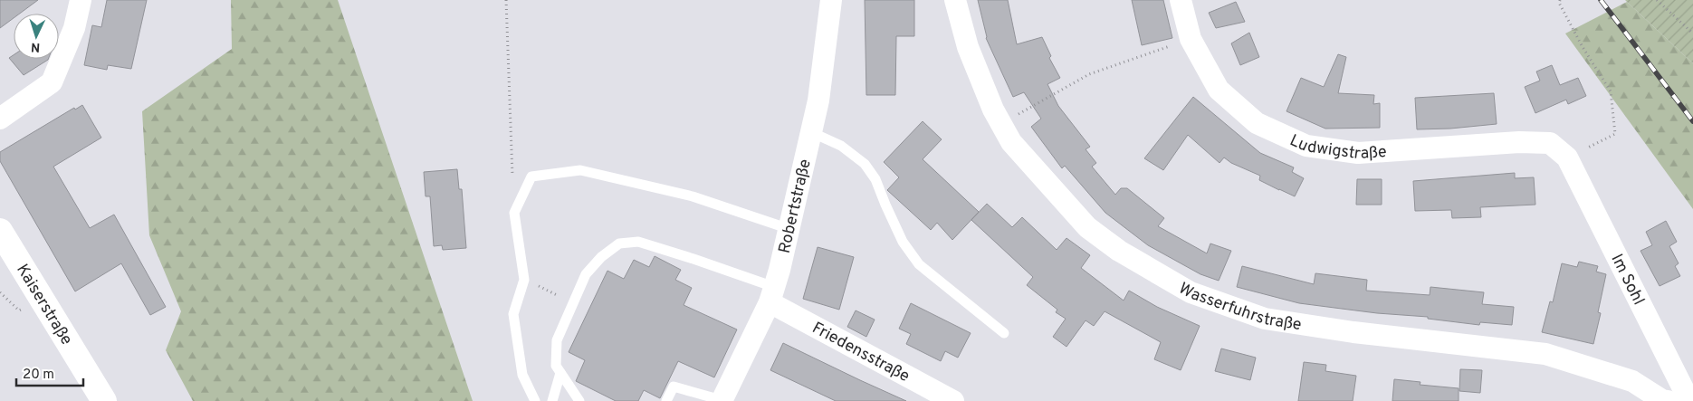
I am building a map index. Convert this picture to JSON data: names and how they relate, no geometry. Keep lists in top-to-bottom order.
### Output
{
  "streets": {
    "street": [
      "Ludwigstraße",
      "Robertstraße",
      "Im Sohl",
      "Wasserfuhrstraße",
      "Kaiserstraße",
      "Friedensstraße"
    ]
  },
  "crossings": [
    ["Ludwigstraße", "Im Sohl"],
    ["Robertstraße", "Friedensstraße"]
  ],
  "scale_bar": "20 m",
  "north": "bottom"
}
